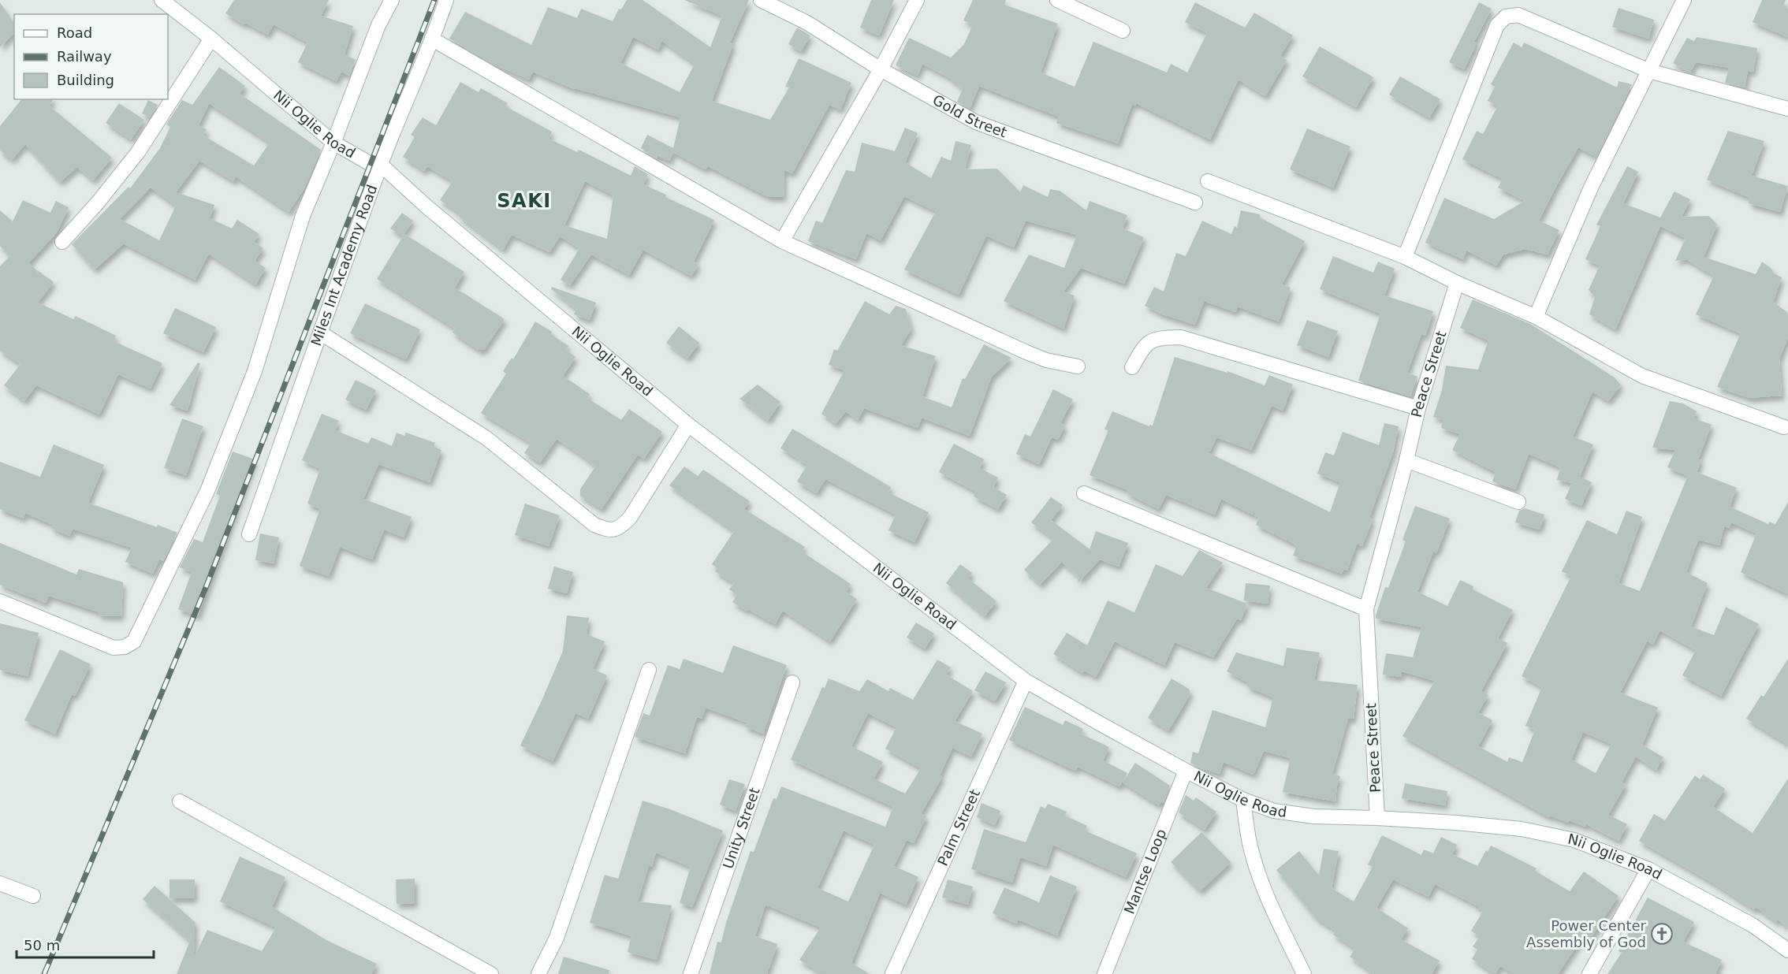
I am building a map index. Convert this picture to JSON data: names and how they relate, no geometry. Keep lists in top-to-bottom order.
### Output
{
  "streets": {
    "street": [
      "Gold Street",
      "Nii Oglie Road",
      "Miles Int Academy Road",
      "Peace Street",
      "Palm Street",
      "Unity Street",
      "Mantse Loop"
    ]
  },
  "crossings": [
    ["Nii Oglie Road", "Miles Int Academy Road"],
    ["Nii Oglie Road", "Peace Street"],
    ["Nii Oglie Road", "Palm Street"],
    ["Nii Oglie Road", "Mantse Loop"]
  ],
  "districts": ["SAKI"],
  "places": {
    "church": ["Power Center Assembly of God"]
  },
  "legend": ["Road", "Railway", "Building"],
  "scale_bar": "50 m"
}
